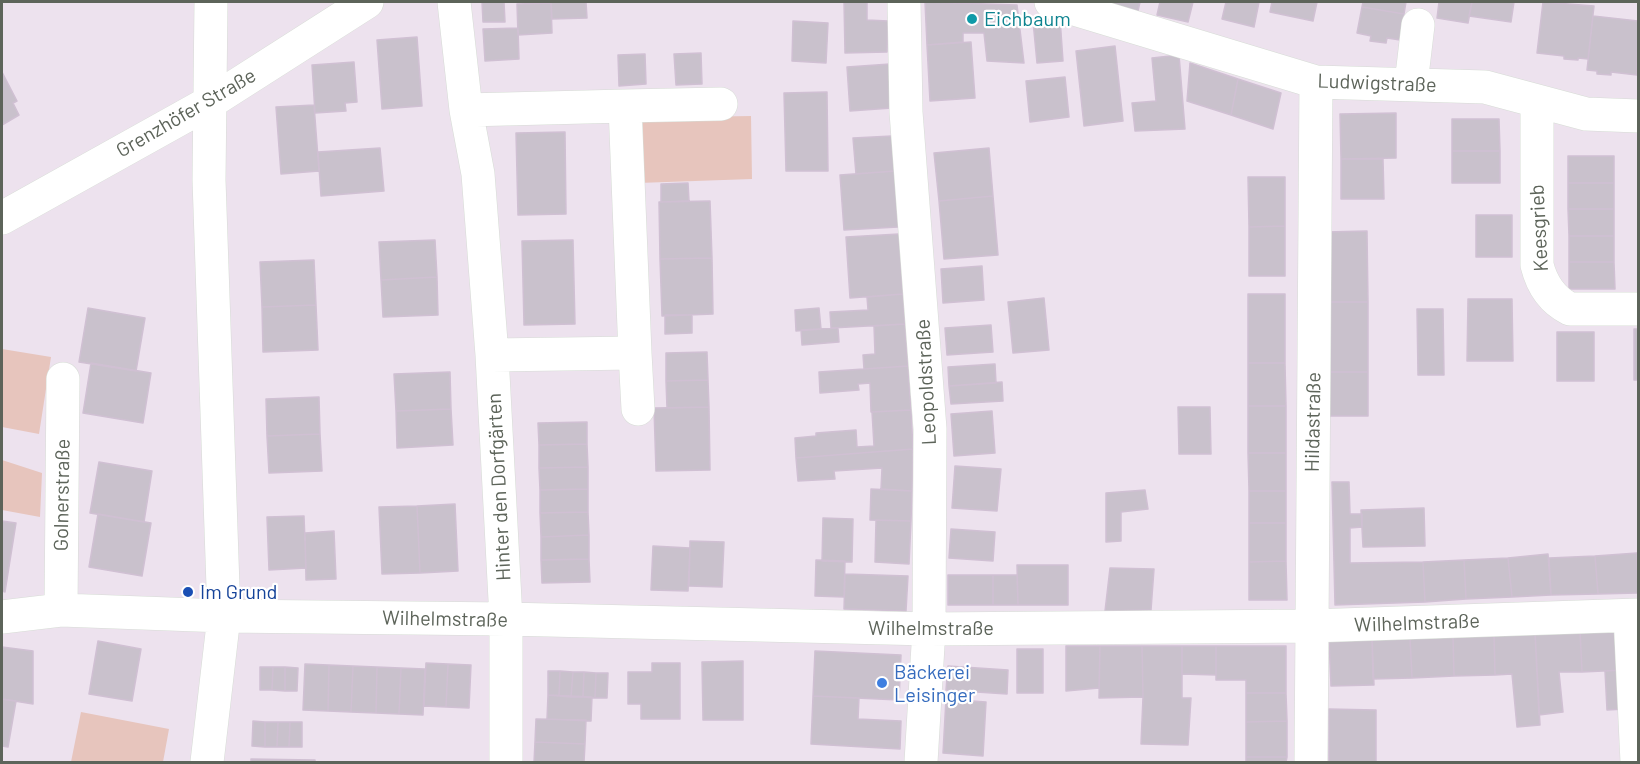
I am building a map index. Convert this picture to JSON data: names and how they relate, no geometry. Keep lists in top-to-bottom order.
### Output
{
  "streets": {
    "street": [
      "Ludwigstraße",
      "Grenzhöfer Straße",
      "Keesgrieb",
      "Leopoldstraße",
      "Hildastraße",
      "Hinter den Dorfgärten",
      "Golnerstraße",
      "Wilhelmstraße"
    ]
  },
  "crossings": [
    ["Ludwigstraße", "Keesgrieb"],
    ["Ludwigstraße", "Hildastraße"],
    ["Leopoldstraße", "Wilhelmstraße"],
    ["Hildastraße", "Wilhelmstraße"],
    ["Hinter den Dorfgärten", "Wilhelmstraße"]
  ],
  "places": ["Eichbaum", "Im Grund", "Bäckerei Leisinger"]
}
